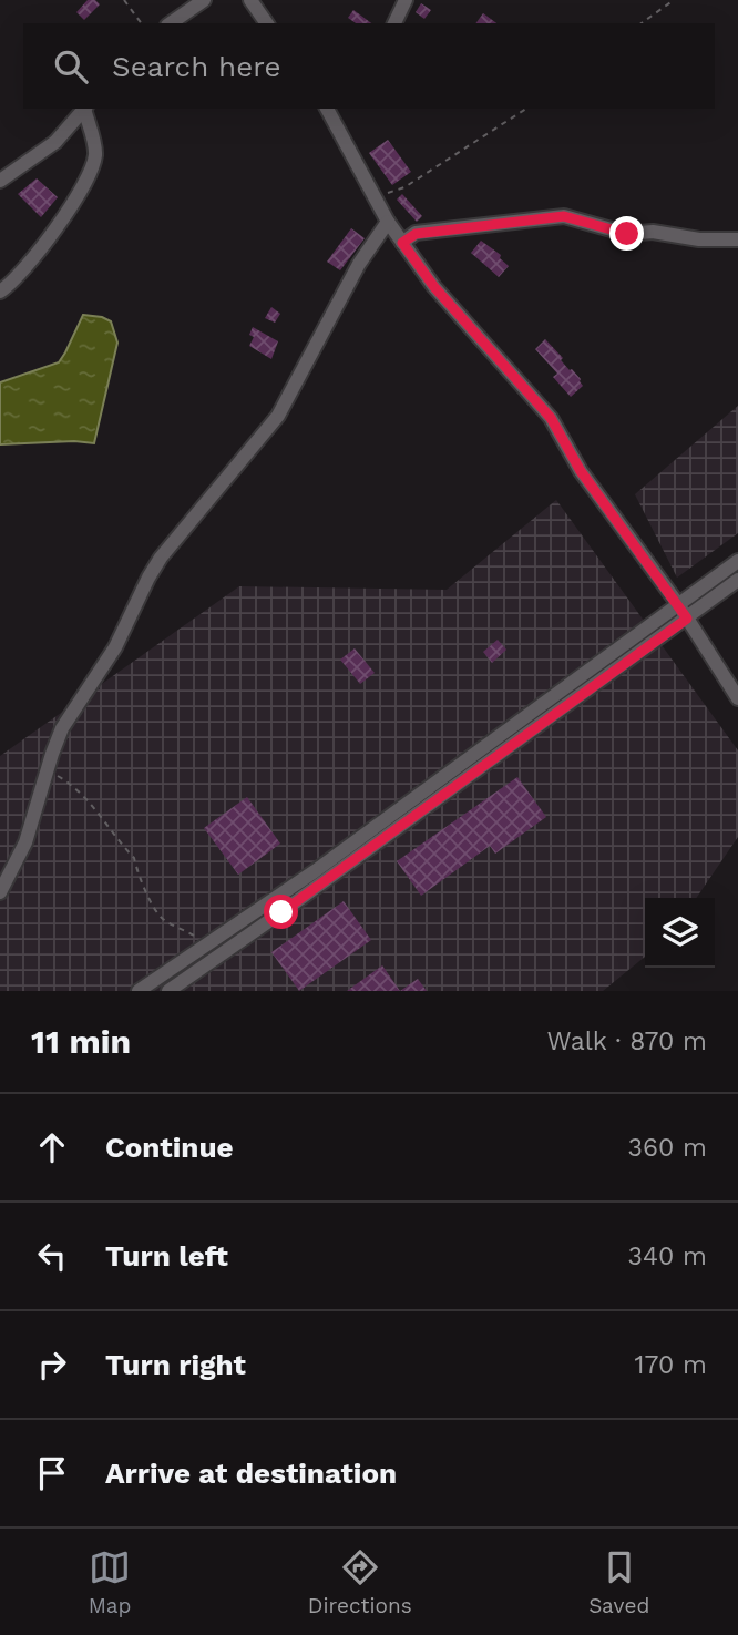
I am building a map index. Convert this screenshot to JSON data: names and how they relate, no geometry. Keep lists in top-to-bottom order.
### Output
{
  "page": {
    "search": "Search here",
    "heading": ["11 min", "Walk · 870 m"],
    "list": [
      ["Continue", "360 m"],
      ["Turn left", "340 m"],
      ["Turn right", "170 m"],
      "Arrive at destination"
    ],
    "nav": ["Map", "Directions", "Saved"]
  }
}
